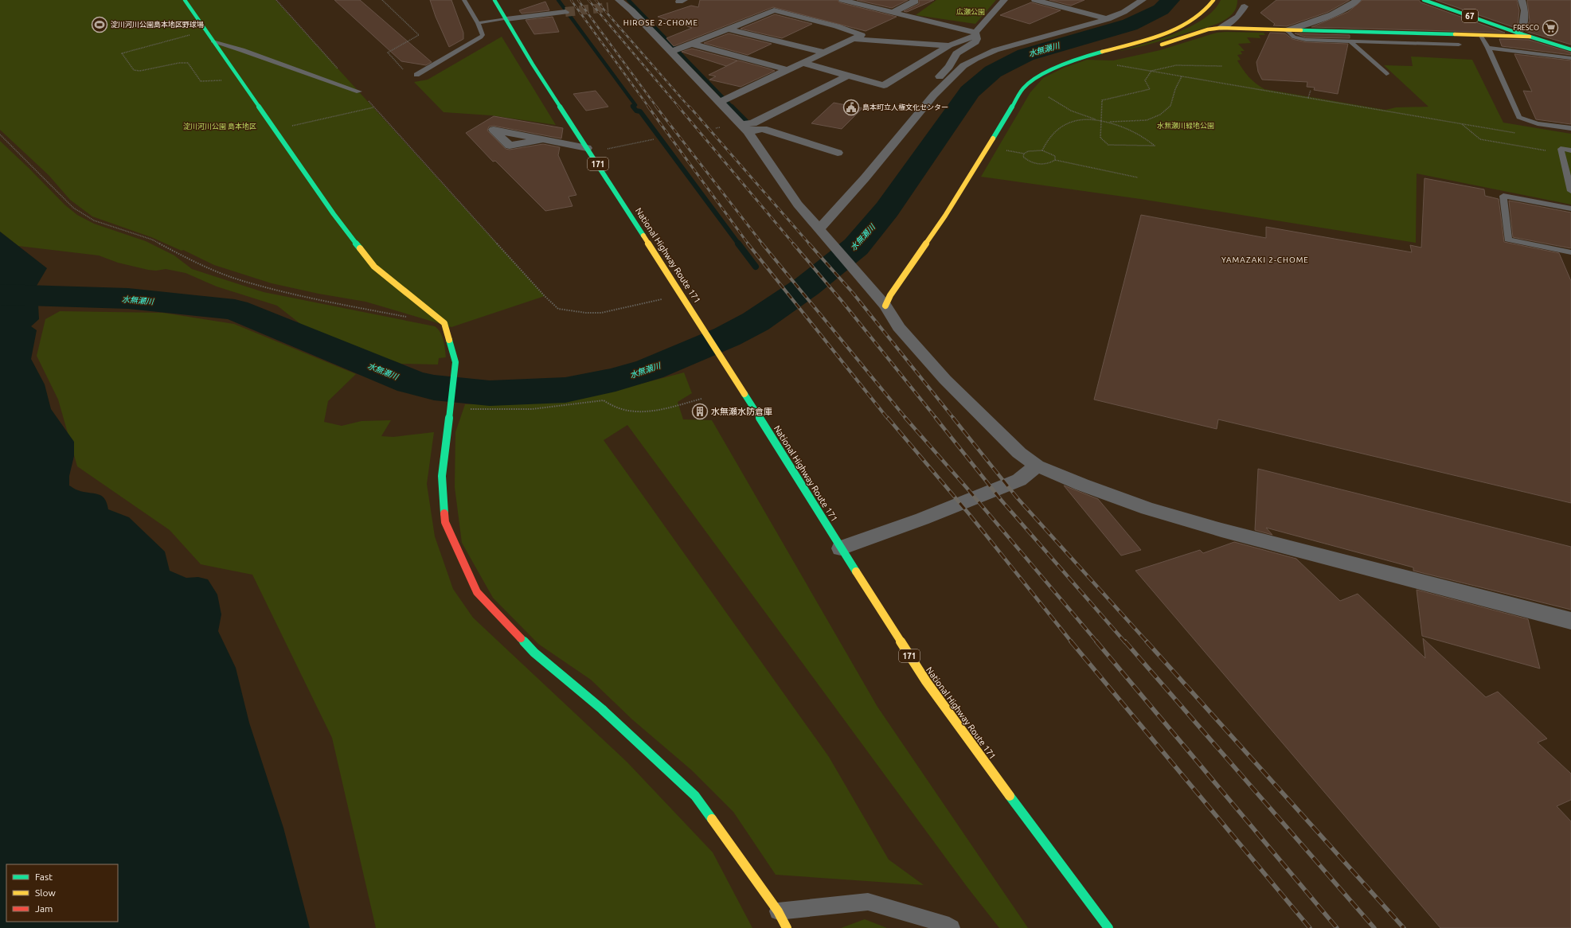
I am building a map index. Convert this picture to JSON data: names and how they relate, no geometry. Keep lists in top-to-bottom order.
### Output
{
  "streets": {
    "main road": ["67", "171", "National Highway Route 171"]
  },
  "districts": ["HIROSE 2-CHOME", "YAMAZAKI 2-CHOME"],
  "water": ["水無瀬川"],
  "parks": ["広瀬公園", "水無瀬川緑地公園", "淀川河川公園 島本地区"],
  "places": {
    "sports": ["淀川河川公園島本地区野球場"],
    "supermarket": ["FRESCO"],
    "public building": ["島本町立人権文化センター"],
    "building": ["水無瀬水防倉庫"]
  },
  "legend": ["Fast", "Slow", "Jam"]
}
